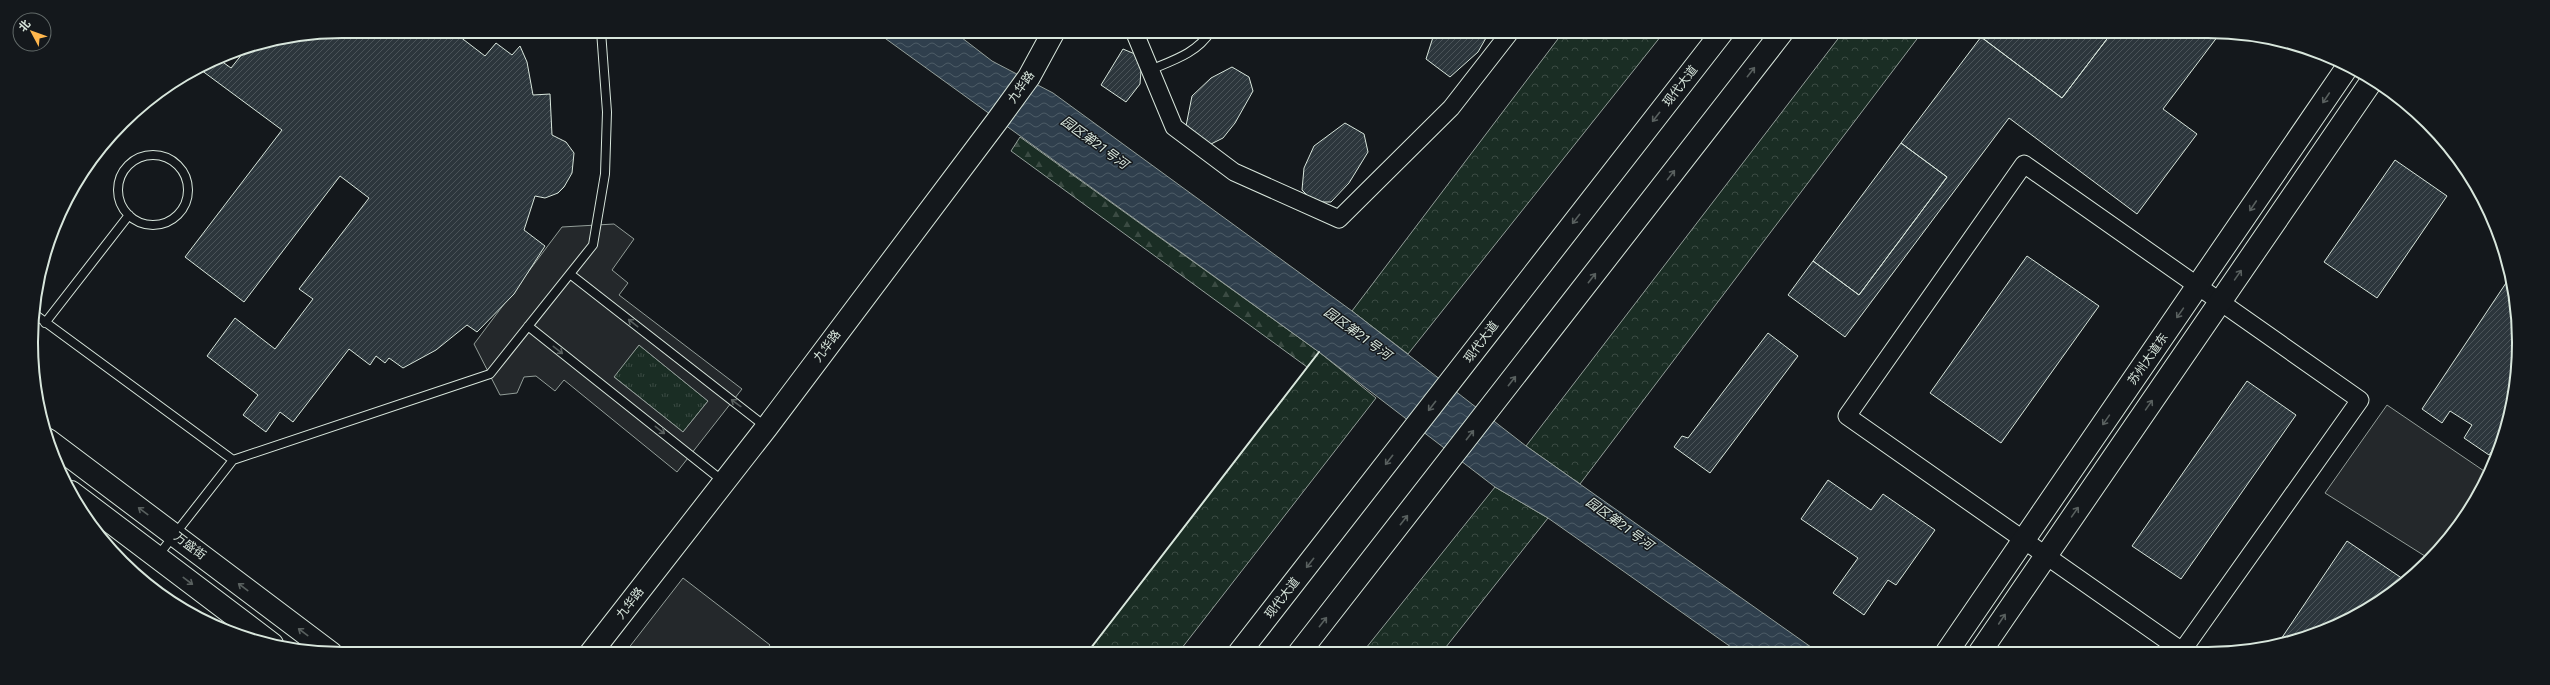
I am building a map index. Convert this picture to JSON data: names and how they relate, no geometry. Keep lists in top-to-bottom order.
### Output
{
  "streets": {
    "main road": [
      "现代大道",
      "九华路",
      "苏州大道东",
      "万盛街"
    ]
  },
  "water": ["园区第21号河"],
  "north": "top left"
}
